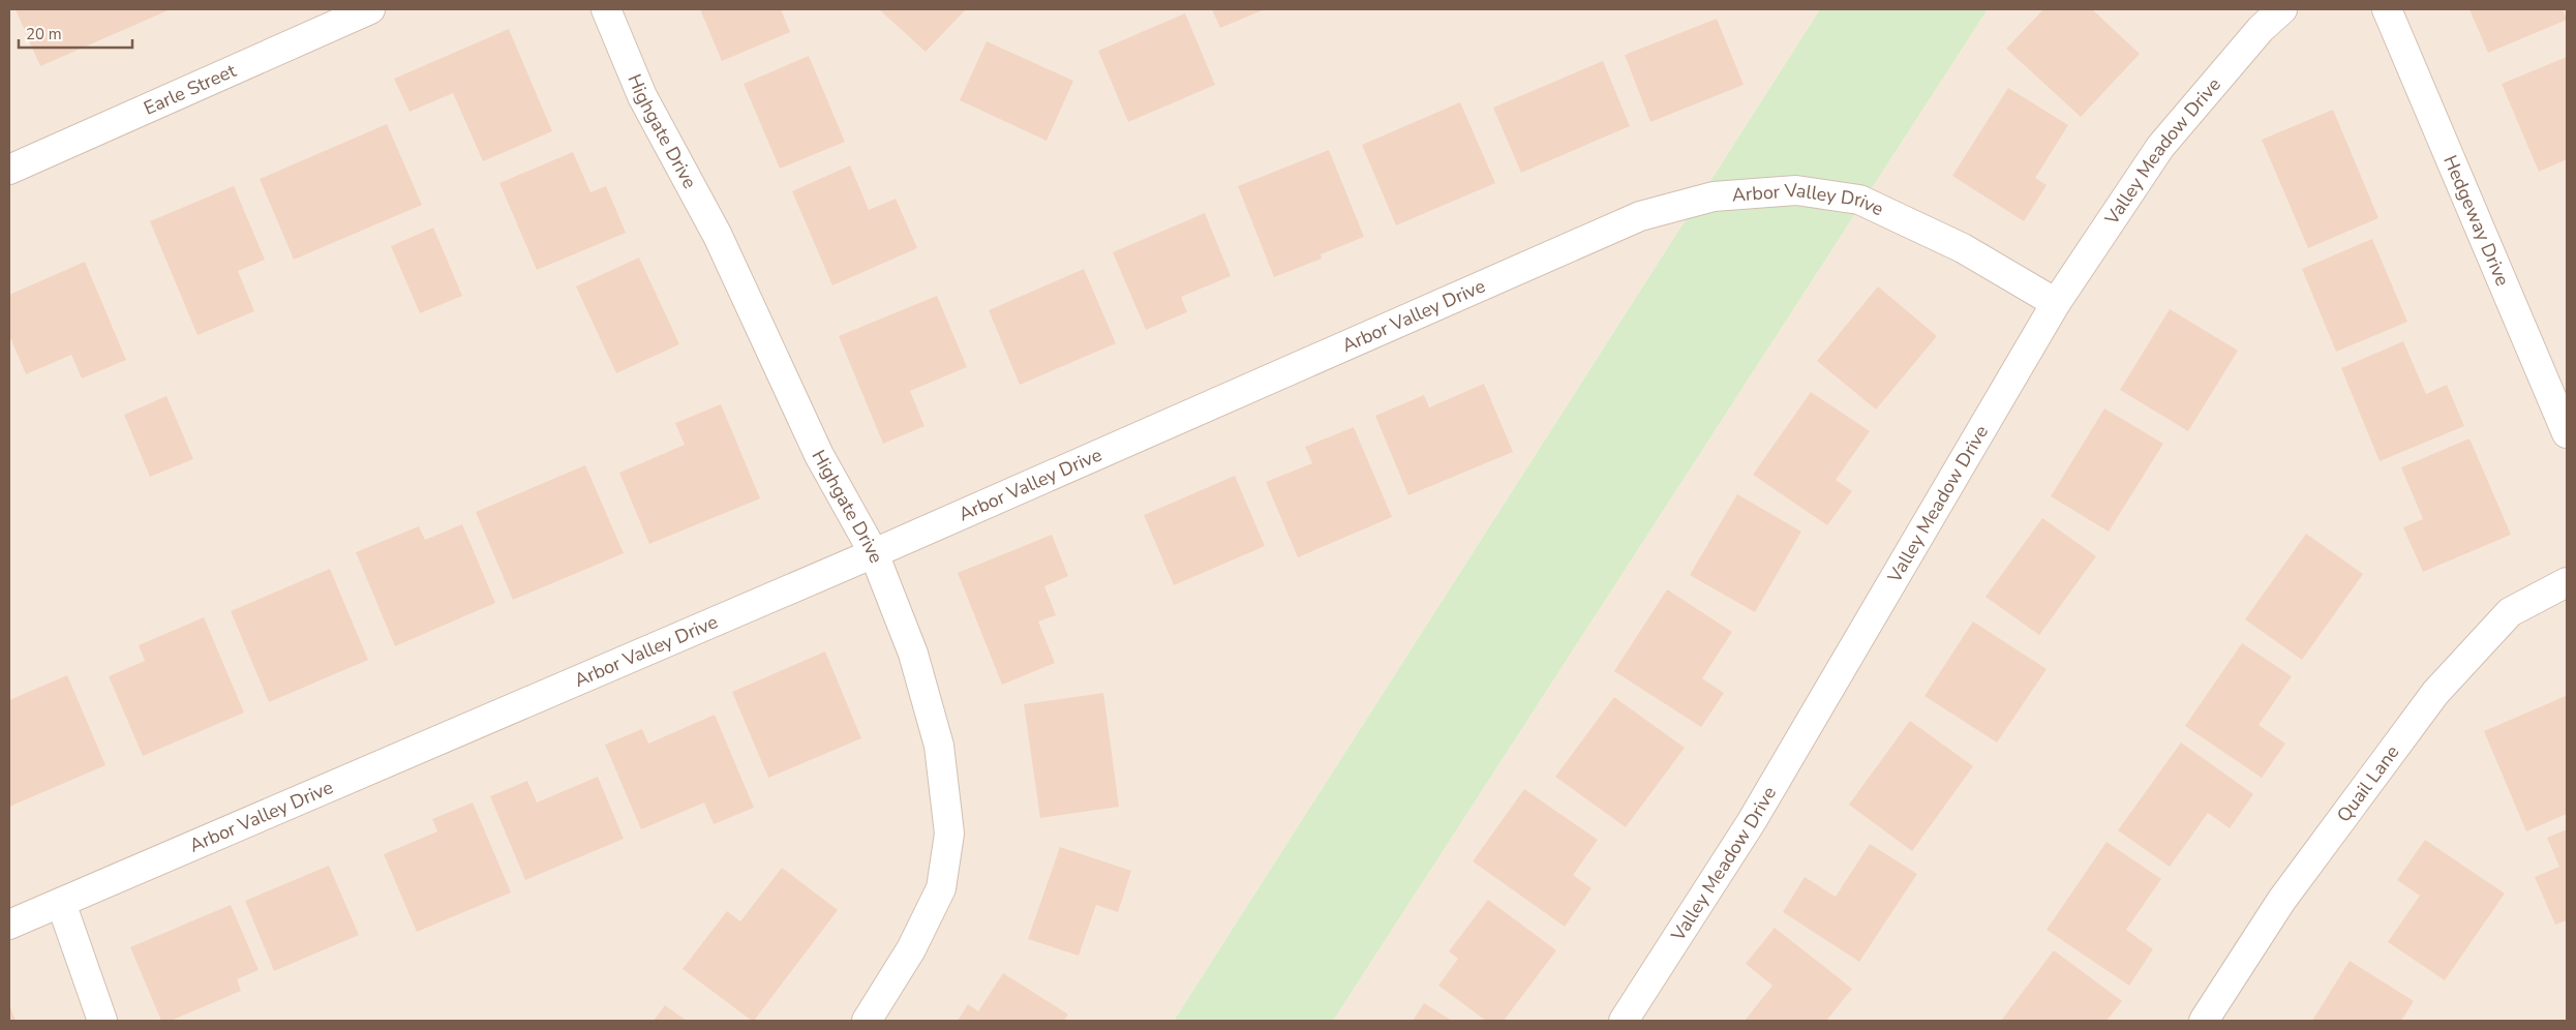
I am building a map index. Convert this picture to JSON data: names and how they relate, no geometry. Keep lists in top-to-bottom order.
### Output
{
  "streets": {
    "street": [
      "Earle Street",
      "Highgate Drive",
      "Valley Meadow Drive",
      "Arbor Valley Drive",
      "Hedgeway Drive",
      "Quail Lane"
    ]
  },
  "crossings": [
    ["Highgate Drive", "Arbor Valley Drive"],
    ["Valley Meadow Drive", "Arbor Valley Drive"]
  ],
  "scale_bar": "20 m"
}
